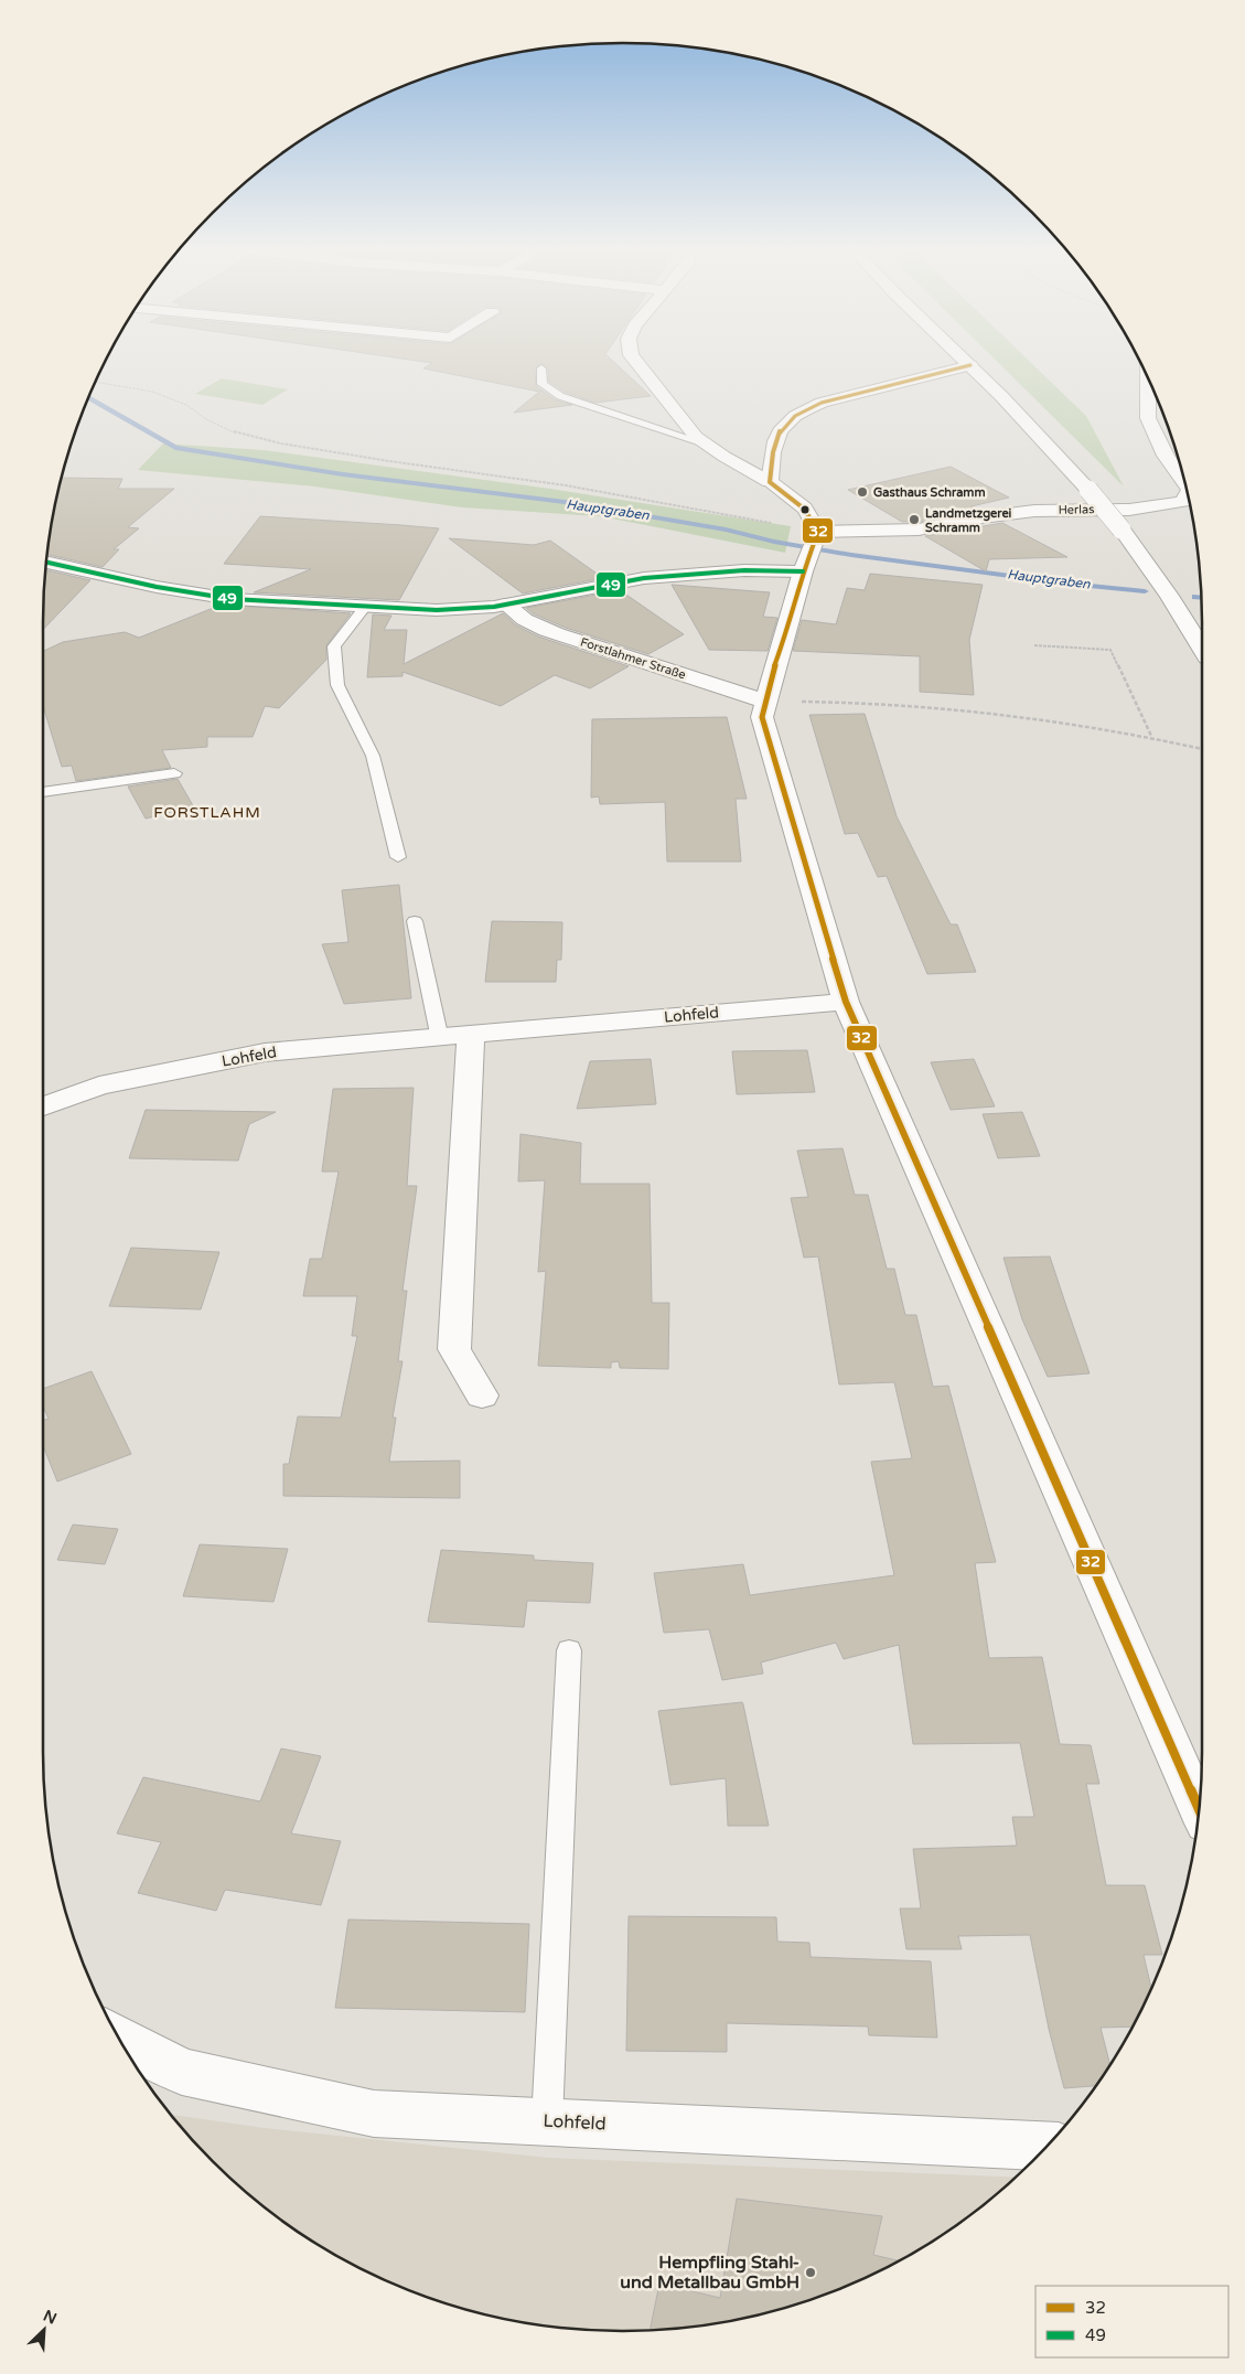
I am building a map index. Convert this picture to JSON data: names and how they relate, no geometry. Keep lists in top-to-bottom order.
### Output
{
  "streets": {
    "street": ["Herlas", "Forstlahmer Straße", "Lohfeld"]
  },
  "districts": ["FORSTLAHM"],
  "water": ["Hauptgraben"],
  "places": ["Gasthaus Schramm", "Landmetzgerei Schramm", "Hempfling Stahl- und Metallbau GmbH"],
  "lines": ["transit line 32", "transit line 49"],
  "legend": ["32", "49"],
  "north": "top right"
}
